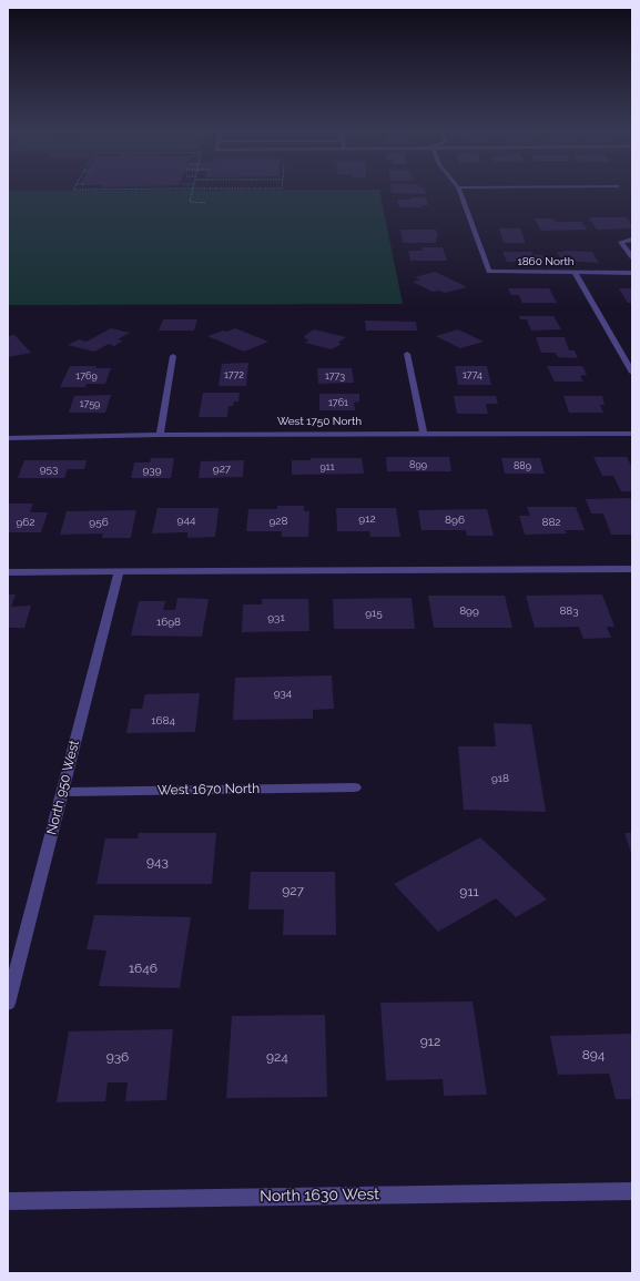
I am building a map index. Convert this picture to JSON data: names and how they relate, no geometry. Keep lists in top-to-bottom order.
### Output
{
  "streets": {
    "street": [
      "1860 North",
      "West 1750 North",
      "North 950 West",
      "West 1670 North",
      "North 1630 West"
    ]
  },
  "crossings": [
    ["North 950 West", "West 1670 North"]
  ],
  "house_numbers": [
    "1772",
    "1774",
    "1769",
    "1773",
    "1761",
    "1759",
    "899",
    "889",
    "911",
    "953",
    "927",
    "939",
    "912",
    "944",
    "896",
    "928",
    "962",
    "956",
    "882",
    "899",
    "883",
    "915",
    "931",
    "1698",
    "934",
    "1684",
    "918",
    "943",
    "927",
    "911",
    "1646",
    "912",
    "894",
    "936",
    "924"
  ]
}
